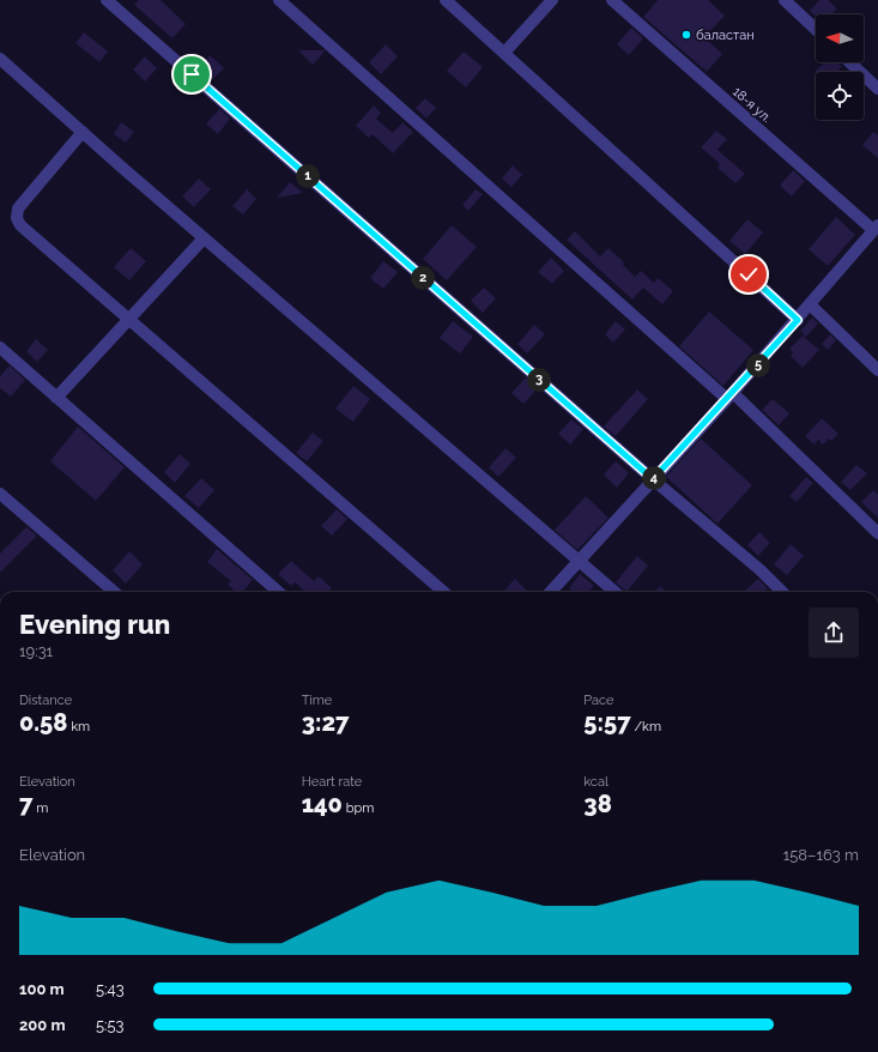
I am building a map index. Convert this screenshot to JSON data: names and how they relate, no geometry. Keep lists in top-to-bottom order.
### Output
{
  "streets": {
    "street": ["18-я ул."]
  },
  "places": ["баластан"],
  "north": "left",
  "page": {
    "pins": [
      "1",
      "2",
      "5",
      "3",
      "4"
    ],
    "heading": ["Evening run", "19:31"],
    "stats": [
      ["Distance", "0.58 km"],
      ["Time", "3:27"],
      ["Pace", "5:57 /km"],
      ["Elevation", "7 m"],
      ["Heart rate", "140 bpm"],
      ["kcal", "38"]
    ],
    "chart": ["Elevation", "158–163 m"],
    "list": [
      {
        "name": "100 m",
        "note": "5:43"
      },
      {
        "name": "200 m",
        "note": "5:53"
      }
    ]
  }
}
